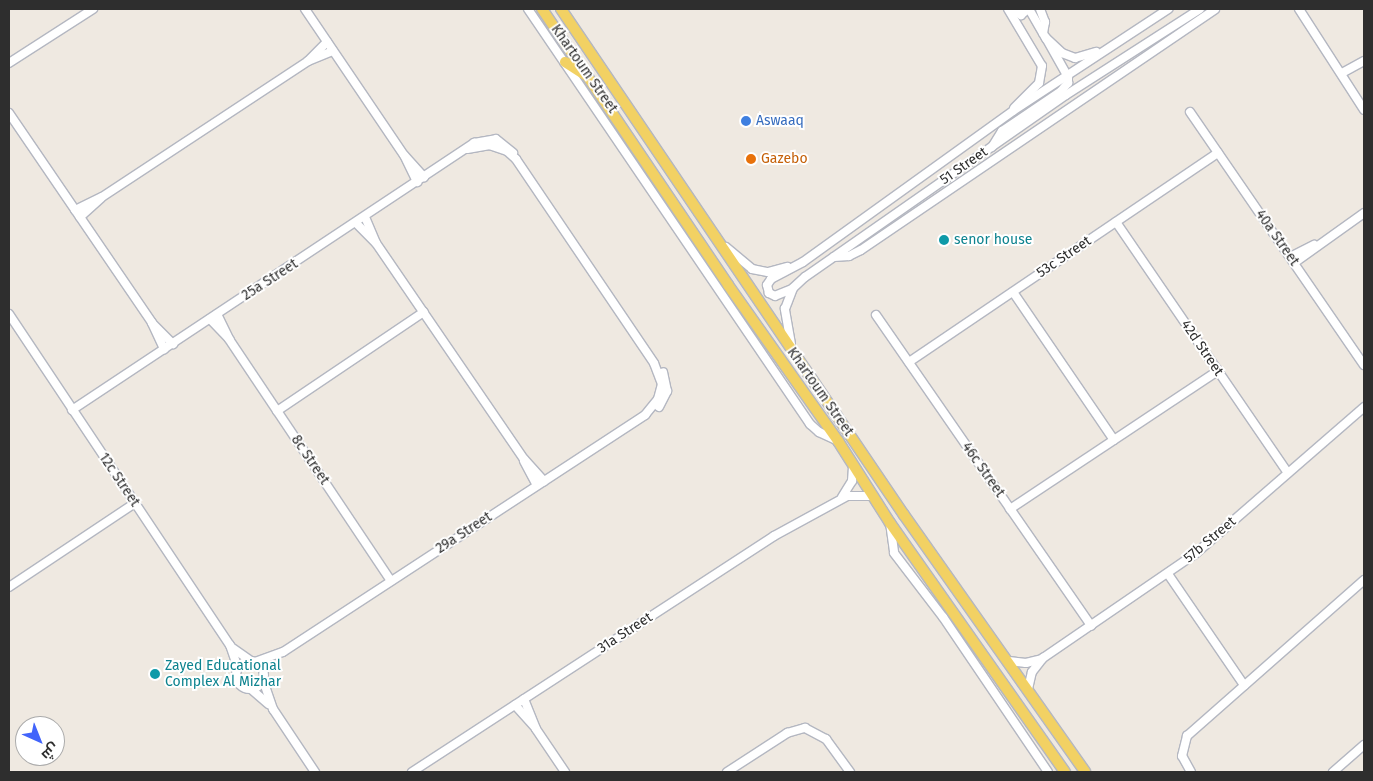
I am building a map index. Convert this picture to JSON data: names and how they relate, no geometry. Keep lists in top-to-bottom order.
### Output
{
  "streets": {
    "main road": ["Khartoum Street"],
    "street": [
      "51 Street",
      "40a Street",
      "53c Street",
      "25a Street",
      "42d Street",
      "8c Street",
      "46c Street",
      "12c Street",
      "29a Street",
      "57b Street",
      "31a Street"
    ]
  },
  "crossings": [
    ["Khartoum Street", "51 Street"],
    ["Khartoum Street", "57b Street"],
    ["Khartoum Street", "31a Street"],
    ["40a Street", "53c Street"],
    ["53c Street", "42d Street"],
    ["53c Street", "46c Street"],
    ["25a Street", "8c Street"],
    ["25a Street", "12c Street"],
    ["25a Street", "29a Street"],
    ["42d Street", "57b Street"],
    ["8c Street", "29a Street"],
    ["46c Street", "57b Street"],
    ["12c Street", "29a Street"]
  ],
  "places": [
    "Aswaaq",
    "Gazebo",
    "senor house",
    "Zayed Educational Complex Al Mizhar"
  ],
  "north": "bottom right"
}
